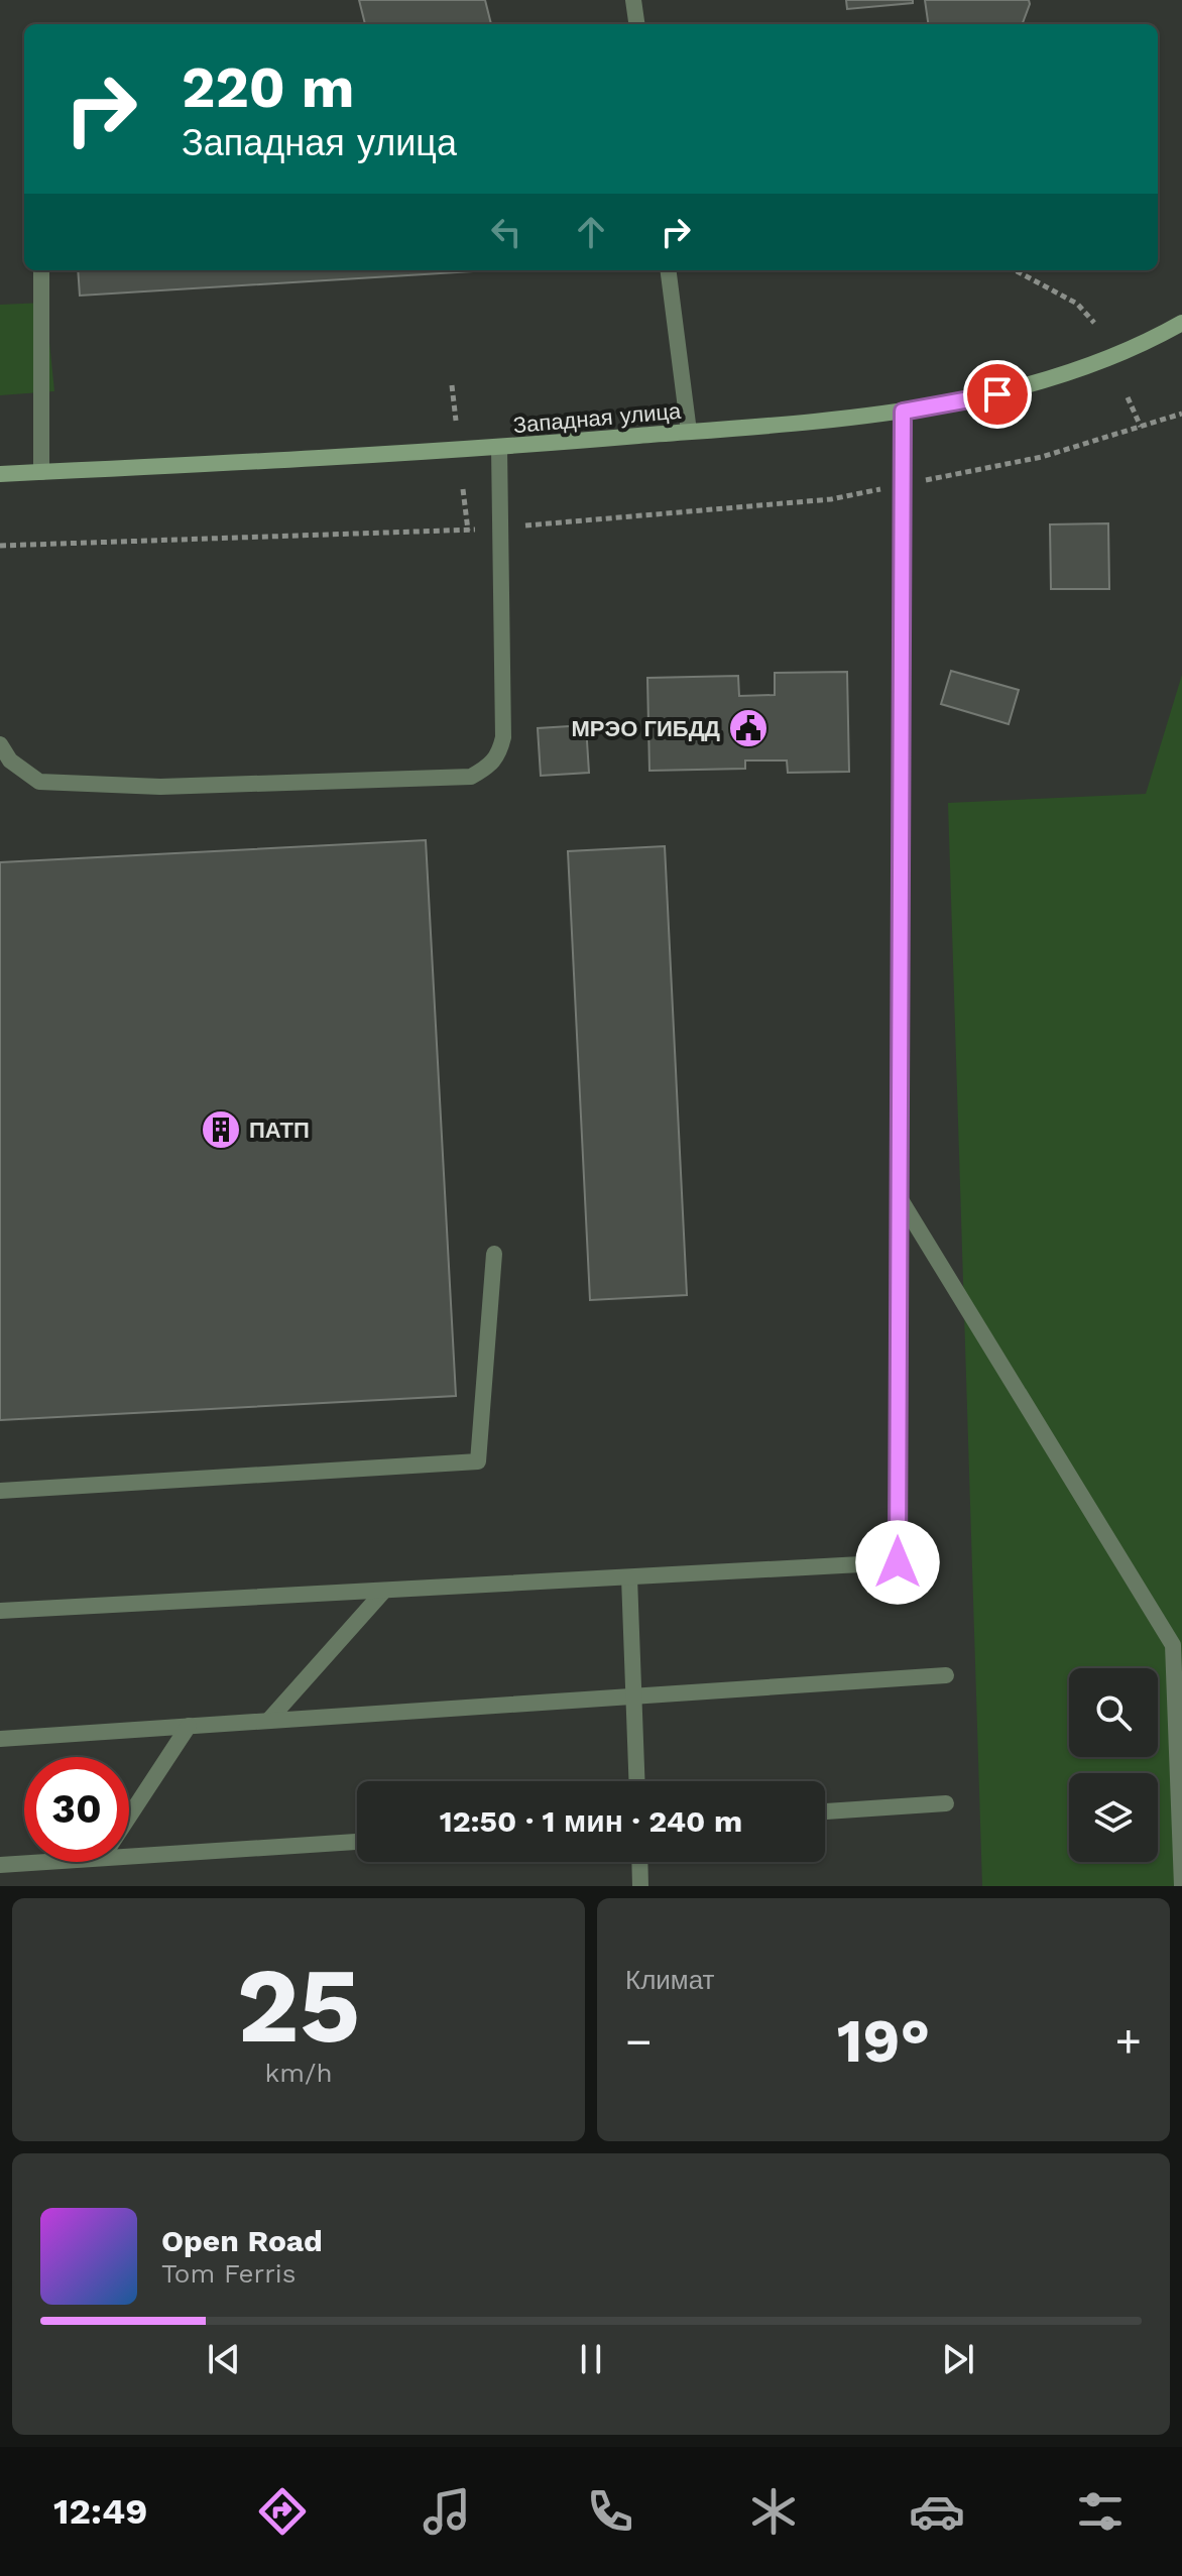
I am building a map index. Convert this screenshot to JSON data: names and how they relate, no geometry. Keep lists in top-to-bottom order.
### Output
{
  "streets": {
    "main road": ["Западная улица"]
  },
  "places": {
    "public building": ["МРЭО ГИБДД"],
    "building": ["ПАТП"]
  },
  "page": {
    "turn": ["220 m", "Западная улица"],
    "limit": "30",
    "trip": "12:50 · 1 мин · 240 m",
    "tile": [
      ["25", "km/h"],
      "Климат"
    ],
    "heat": ["−", "19°", "+"],
    "song": ["Open Road", "Tom Ferris"],
    "tabs": "12:49"
  }
}
